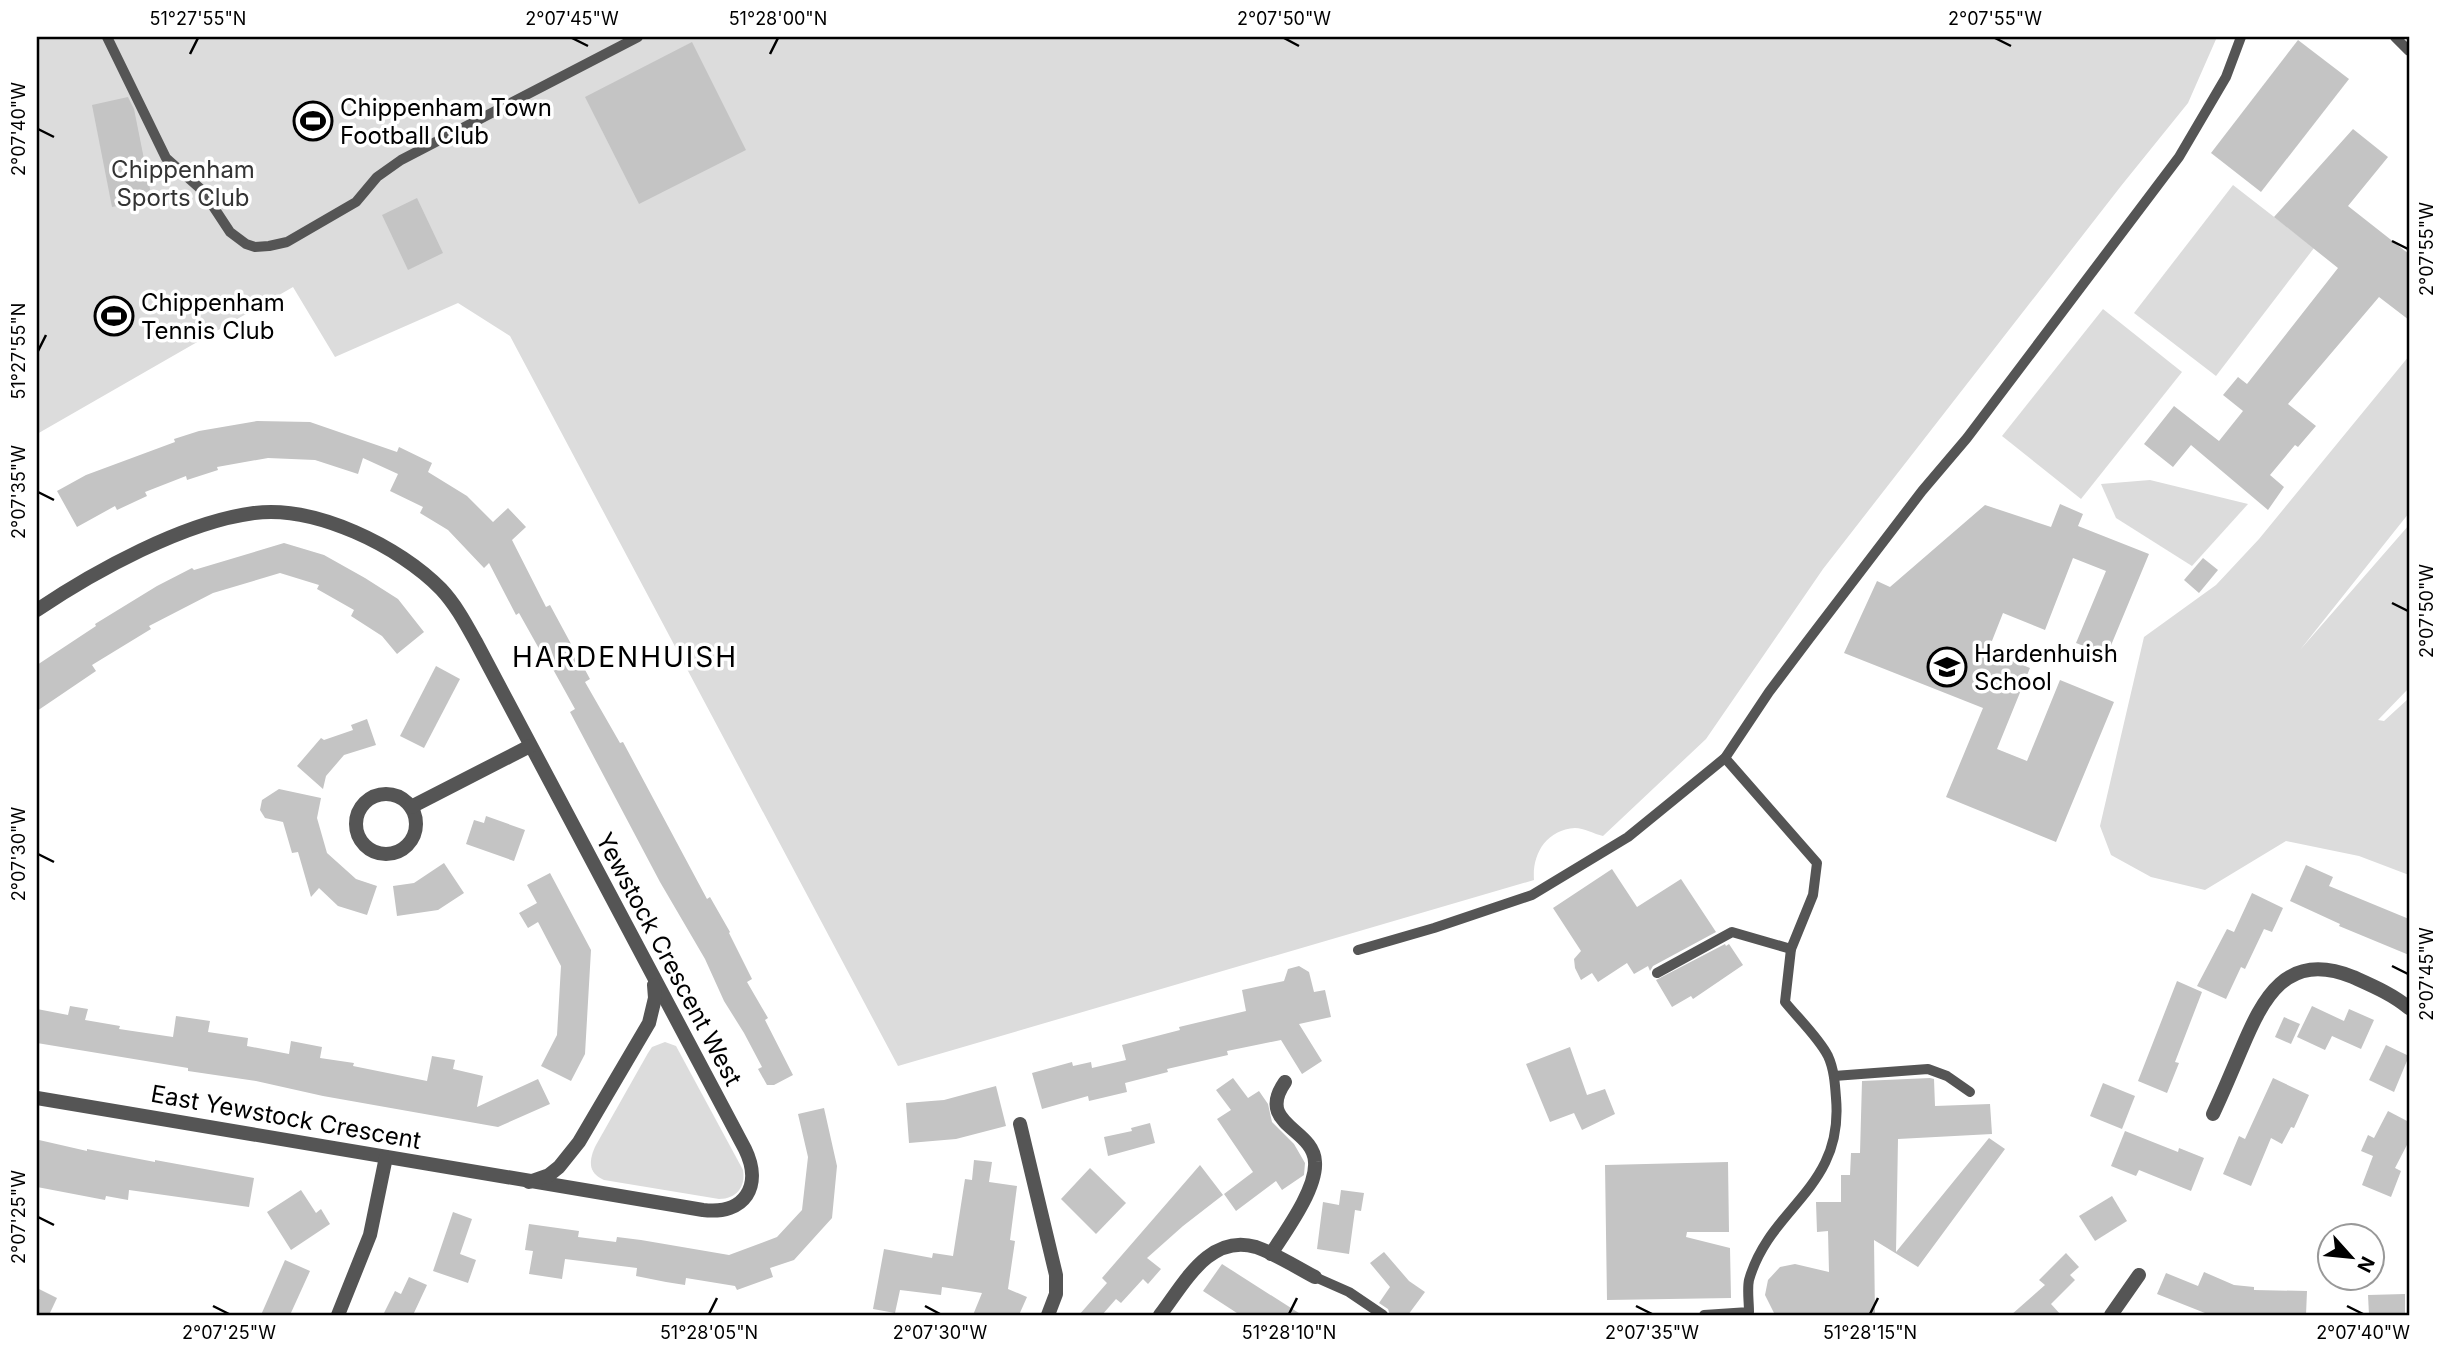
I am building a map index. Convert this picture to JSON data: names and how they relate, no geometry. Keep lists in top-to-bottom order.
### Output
{
  "streets": {
    "street": ["Yewstock Crescent West", "East Yewstock Crescent"]
  },
  "crossings": [
    ["Yewstock Crescent West", "East Yewstock Crescent"]
  ],
  "districts": ["HARDENHUISH"],
  "parks": ["Chippenham Sports Club"],
  "places": {
    "sports": ["Chippenham Town Football Club", "Chippenham Tennis Club"],
    "school or university": ["Hardenhuish School"]
  },
  "north": "bottom right",
  "coordinates": [
    "51°27'55\"N",
    "2°07'45\"W",
    "51°28'00\"N",
    "2°07'50\"W",
    "2°07'55\"W",
    "2°07'40\"W",
    "2°07'35\"W",
    "2°07'30\"W",
    "2°07'25\"W",
    "51°28'05\"N",
    "51°28'10\"N",
    "51°28'15\"N"
  ]
}
